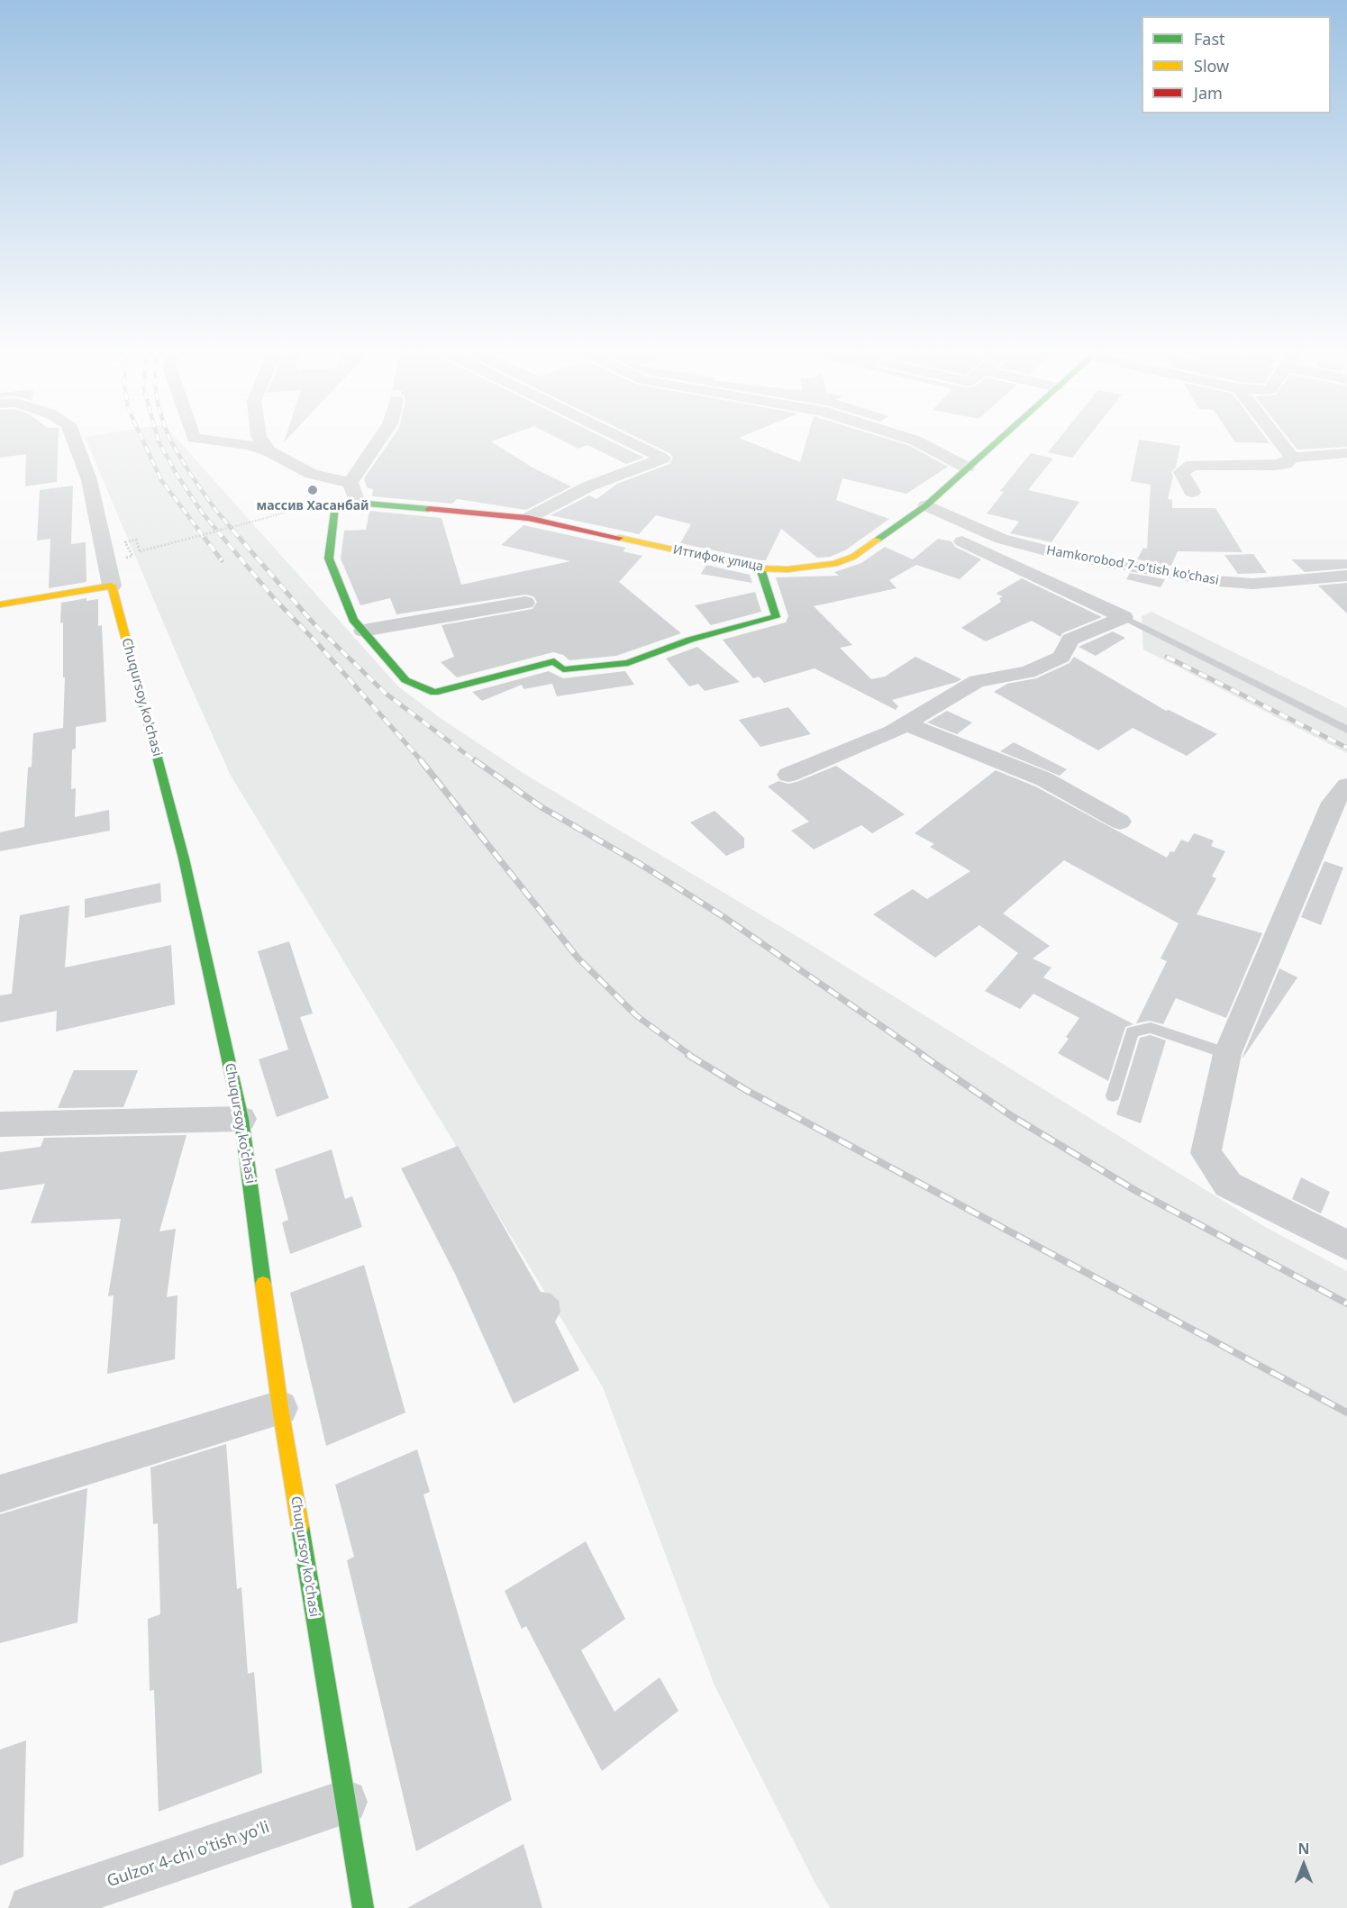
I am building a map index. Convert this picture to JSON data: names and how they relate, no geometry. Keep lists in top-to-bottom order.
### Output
{
  "streets": {
    "street": [
      "Иттифок улица",
      "Hamkorobod 7-o'tish ko'chasi",
      "Chuqursoy ko'chasi",
      "Gulzor 4-chi o'tish yo'li"
    ]
  },
  "crossings": [
    ["Иттифок улица", "Hamkorobod 7-o'tish ko'chasi"],
    ["Chuqursoy ko'chasi", "Gulzor 4-chi o'tish yo'li"]
  ],
  "places": ["массив Хасанбай"],
  "legend": ["Fast", "Slow", "Jam"],
  "north": "top"
}
